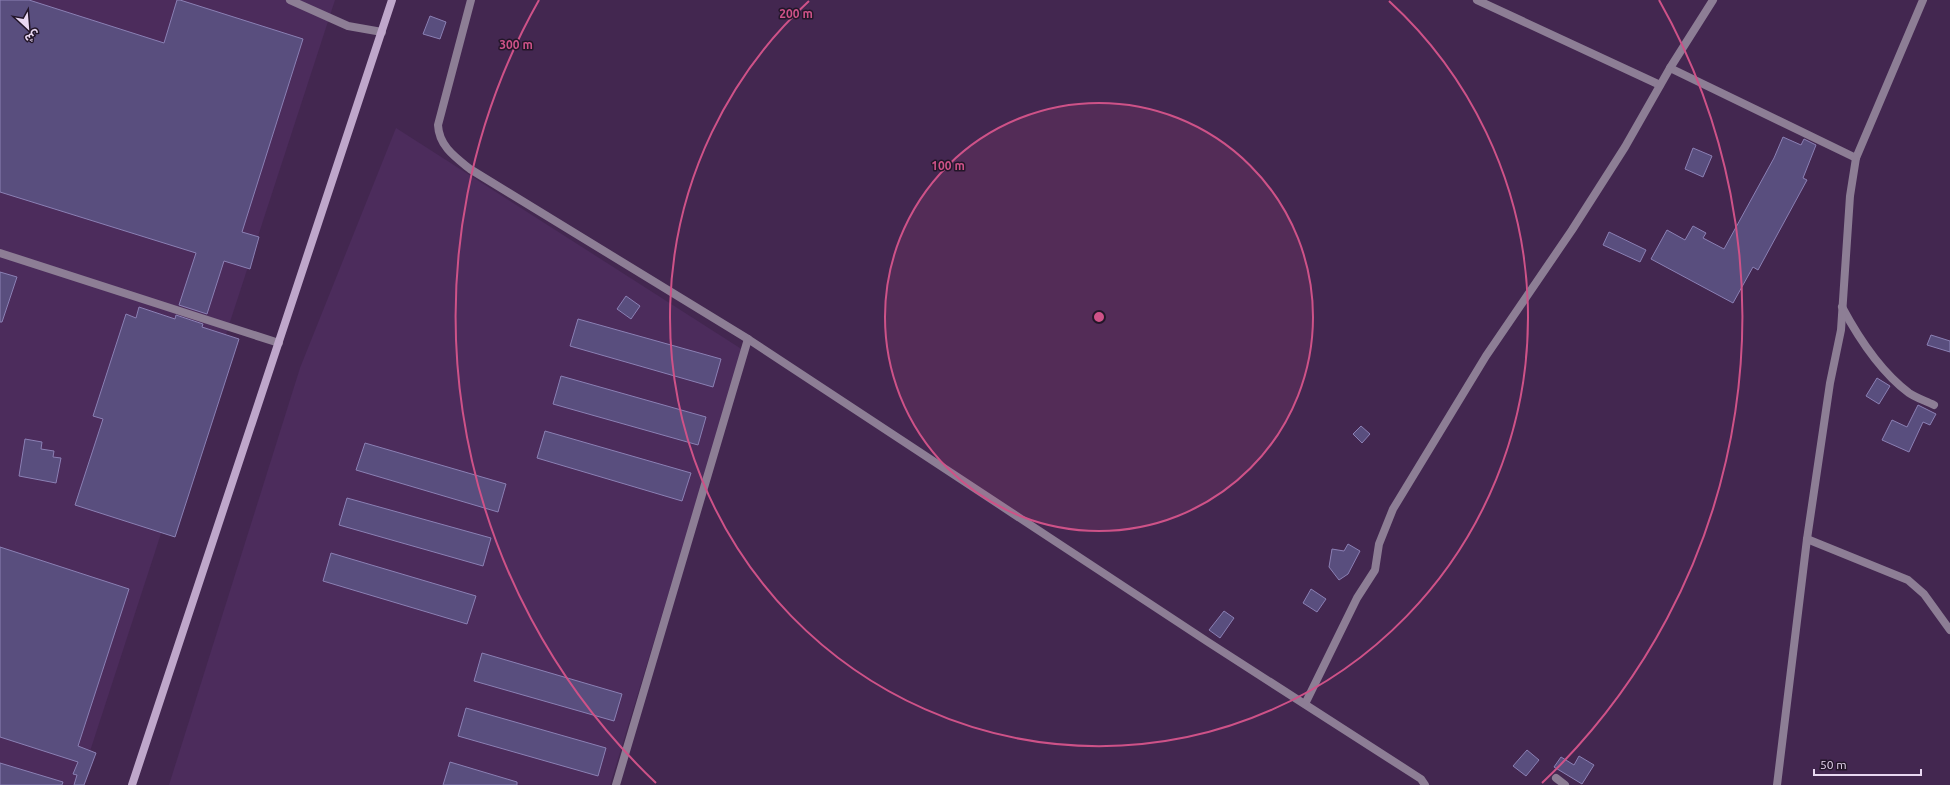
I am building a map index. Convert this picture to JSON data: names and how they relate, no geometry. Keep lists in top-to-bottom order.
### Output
{
  "scale_bar": "50 m",
  "north": "bottom right",
  "rings": ["200 m", "300 m", "100 m"]
}
